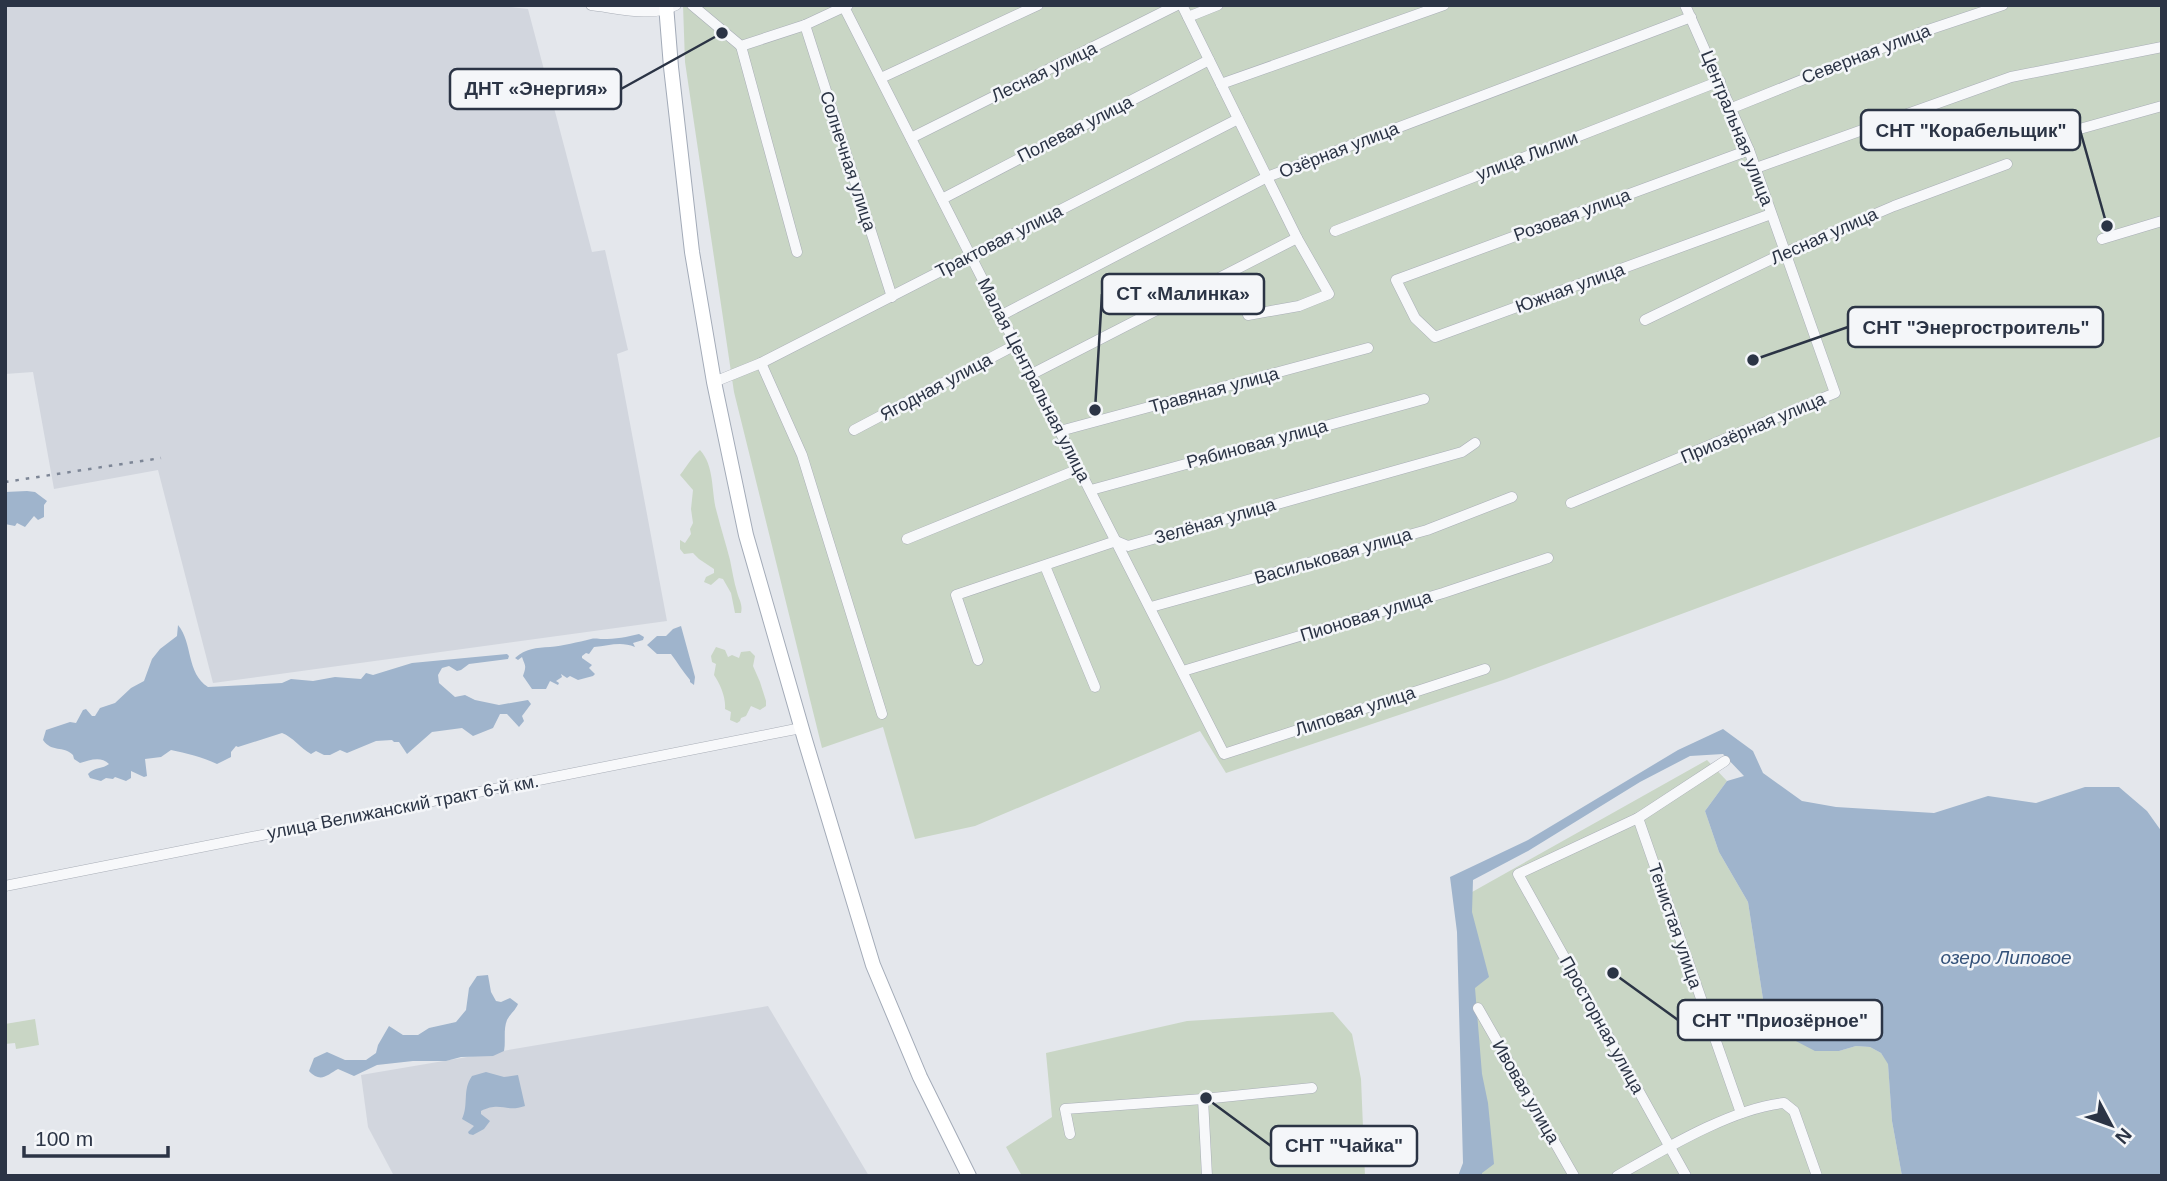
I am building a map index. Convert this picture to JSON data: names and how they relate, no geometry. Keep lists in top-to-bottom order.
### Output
{
  "streets": {
    "street": [
      "Северная улица",
      "Лесная улица",
      "Центральная улица",
      "Полевая улица",
      "Озёрная улица",
      "улица Лилии",
      "Солнечная улица",
      "Розовая улица",
      "Трактовая улица",
      "Южная улица",
      "Малая Центральная улица",
      "Ягодная улица",
      "Травяная улица",
      "Приозёрная улица",
      "Рябиновая улица",
      "Зелёная улица",
      "Васильковая улица",
      "Пионовая улица",
      "Липовая улица",
      "улица Велижанский тракт 6-й км.",
      "Тенистая улица",
      "Просторная улица",
      "Ивовая улица"
    ]
  },
  "crossings": [
    ["Северная улица", "Центральная улица"],
    ["Лесная улица", "Центральная улица"],
    ["Лесная улица", "Малая Центральная улица"],
    ["Лесная улица", "Приозёрная улица"],
    ["Центральная улица", "Озёрная улица"],
    ["Центральная улица", "улица Лилии"],
    ["Центральная улица", "Розовая улица"],
    ["Центральная улица", "Южная улица"],
    ["Центральная улица", "Приозёрная улица"],
    ["Полевая улица", "Малая Центральная улица"],
    ["Озёрная улица", "Малая Центральная улица"],
    ["Солнечная улица", "Трактовая улица"],
    ["Розовая улица", "Южная улица"],
    ["Трактовая улица", "Малая Центральная улица"],
    ["Малая Центральная улица", "Ягодная улица"],
    ["Малая Центральная улица", "Травяная улица"],
    ["Малая Центральная улица", "Рябиновая улица"],
    ["Малая Центральная улица", "Зелёная улица"],
    ["Малая Центральная улица", "Васильковая улица"],
    ["Малая Центральная улица", "Пионовая улица"],
    ["Малая Центральная улица", "Липовая улица"],
    ["Тенистая улица", "Просторная улица"]
  ],
  "water": ["озеро Липовое"],
  "places": [
    "ДНТ «Энергия»",
    "СНТ \"Корабельщик\"",
    "СНТ \"Энергостроитель\"",
    "CТ «Малинка»",
    "СНТ \"Приозёрное\"",
    "СНТ \"Чайка\""
  ],
  "scale_bar": "100 m",
  "north": "bottom right"
}
